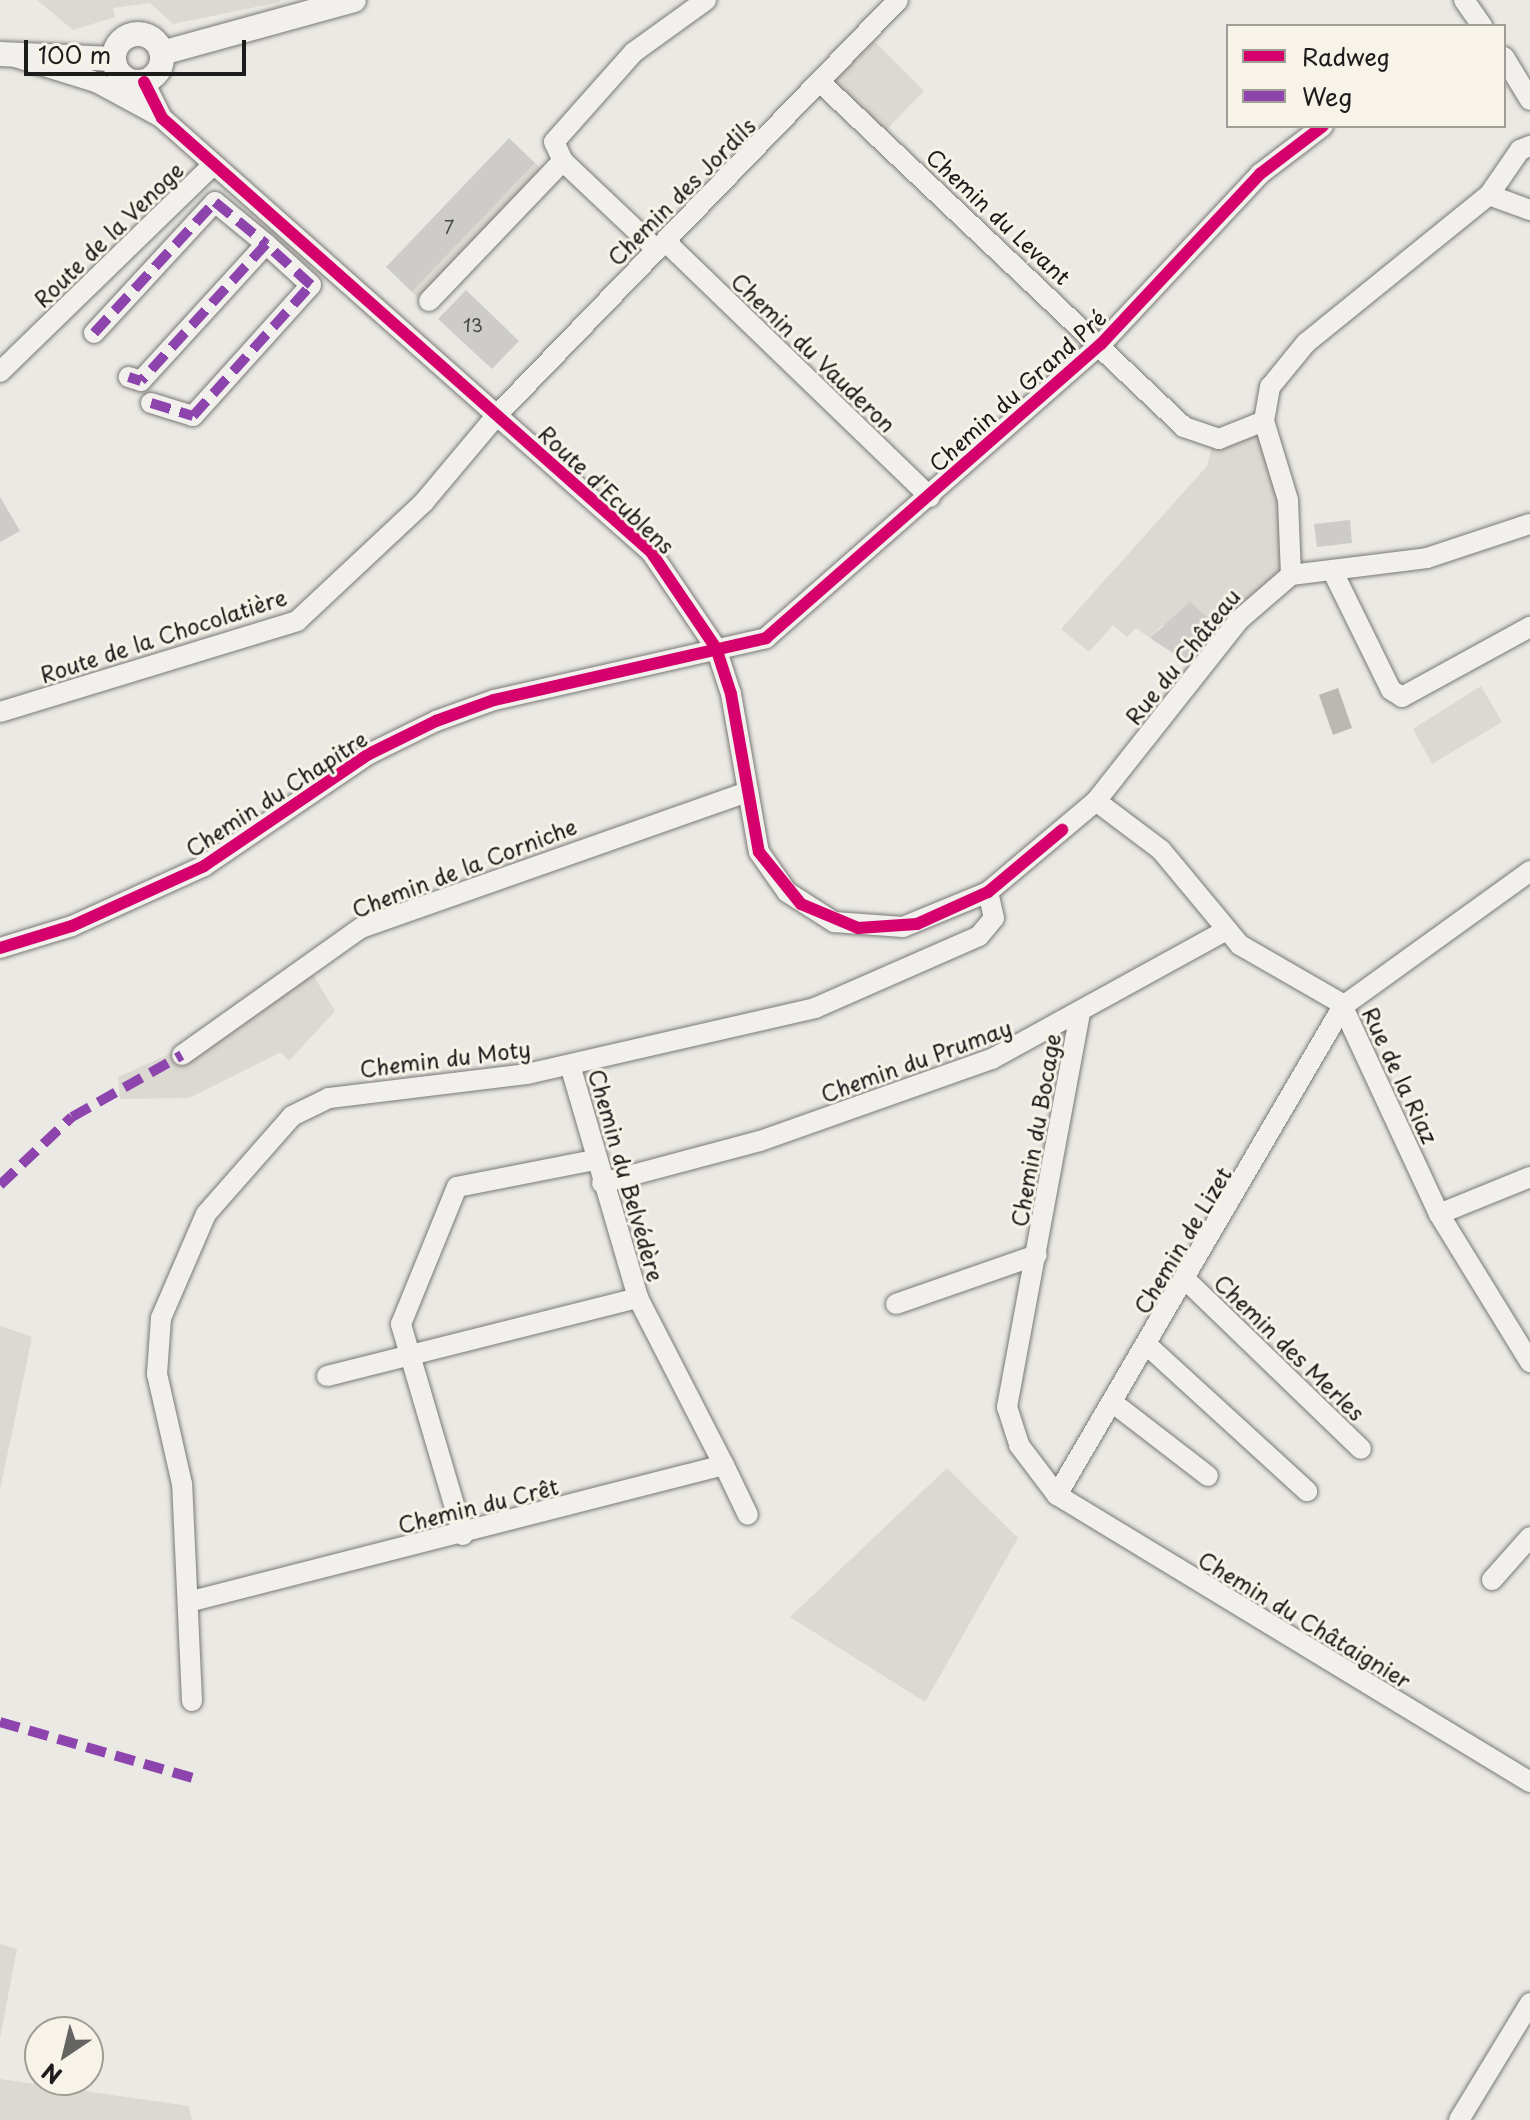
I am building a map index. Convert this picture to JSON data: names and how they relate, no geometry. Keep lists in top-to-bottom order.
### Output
{
  "streets": {
    "street": [
      "Chemin des Jordils",
      "Chemin du Levant",
      "Route de la Venoge",
      "Chemin du Vauderon",
      "Chemin du Grand Pré",
      "Route d'Ecublens",
      "Route de la Chocolatière",
      "Rue du Château",
      "Chemin du Chapitre",
      "Chemin de la Corniche",
      "Chemin du Moty",
      "Chemin du Prumay",
      "Rue de la Riaz",
      "Chemin du Bocage",
      "Chemin du Belvédère",
      "Chemin de Lizet",
      "Chemin des Merles",
      "Chemin du Crêt",
      "Chemin du Châtaignier"
    ]
  },
  "crossings": [
    ["Chemin des Jordils", "Chemin du Levant"],
    ["Chemin des Jordils", "Chemin du Vauderon"],
    ["Chemin des Jordils", "Route d'Ecublens"],
    ["Chemin des Jordils", "Route de la Chocolatière"],
    ["Chemin du Levant", "Chemin du Grand Pré"],
    ["Route de la Venoge", "Route d'Ecublens"],
    ["Chemin du Vauderon", "Chemin du Grand Pré"],
    ["Chemin du Grand Pré", "Route d'Ecublens"],
    ["Chemin du Grand Pré", "Chemin du Chapitre"],
    ["Route d'Ecublens", "Route de la Chocolatière"],
    ["Route d'Ecublens", "Rue du Château"],
    ["Route d'Ecublens", "Chemin du Chapitre"],
    ["Route d'Ecublens", "Chemin de la Corniche"],
    ["Route d'Ecublens", "Chemin du Moty"],
    ["Rue du Château", "Rue de la Riaz"],
    ["Chemin du Moty", "Chemin du Belvédère"],
    ["Chemin du Moty", "Chemin du Crêt"],
    ["Chemin du Prumay", "Rue de la Riaz"],
    ["Chemin du Prumay", "Chemin du Bocage"],
    ["Chemin du Prumay", "Chemin du Belvédère"],
    ["Rue de la Riaz", "Chemin de Lizet"],
    ["Chemin du Bocage", "Chemin de Lizet"],
    ["Chemin du Bocage", "Chemin du Châtaignier"],
    ["Chemin du Belvédère", "Chemin du Crêt"],
    ["Chemin de Lizet", "Chemin des Merles"],
    ["Chemin de Lizet", "Chemin du Châtaignier"]
  ],
  "house_numbers": ["7", "13"],
  "legend": ["Radweg", "Weg"],
  "scale_bar": "100 m",
  "north": "bottom left"
}
